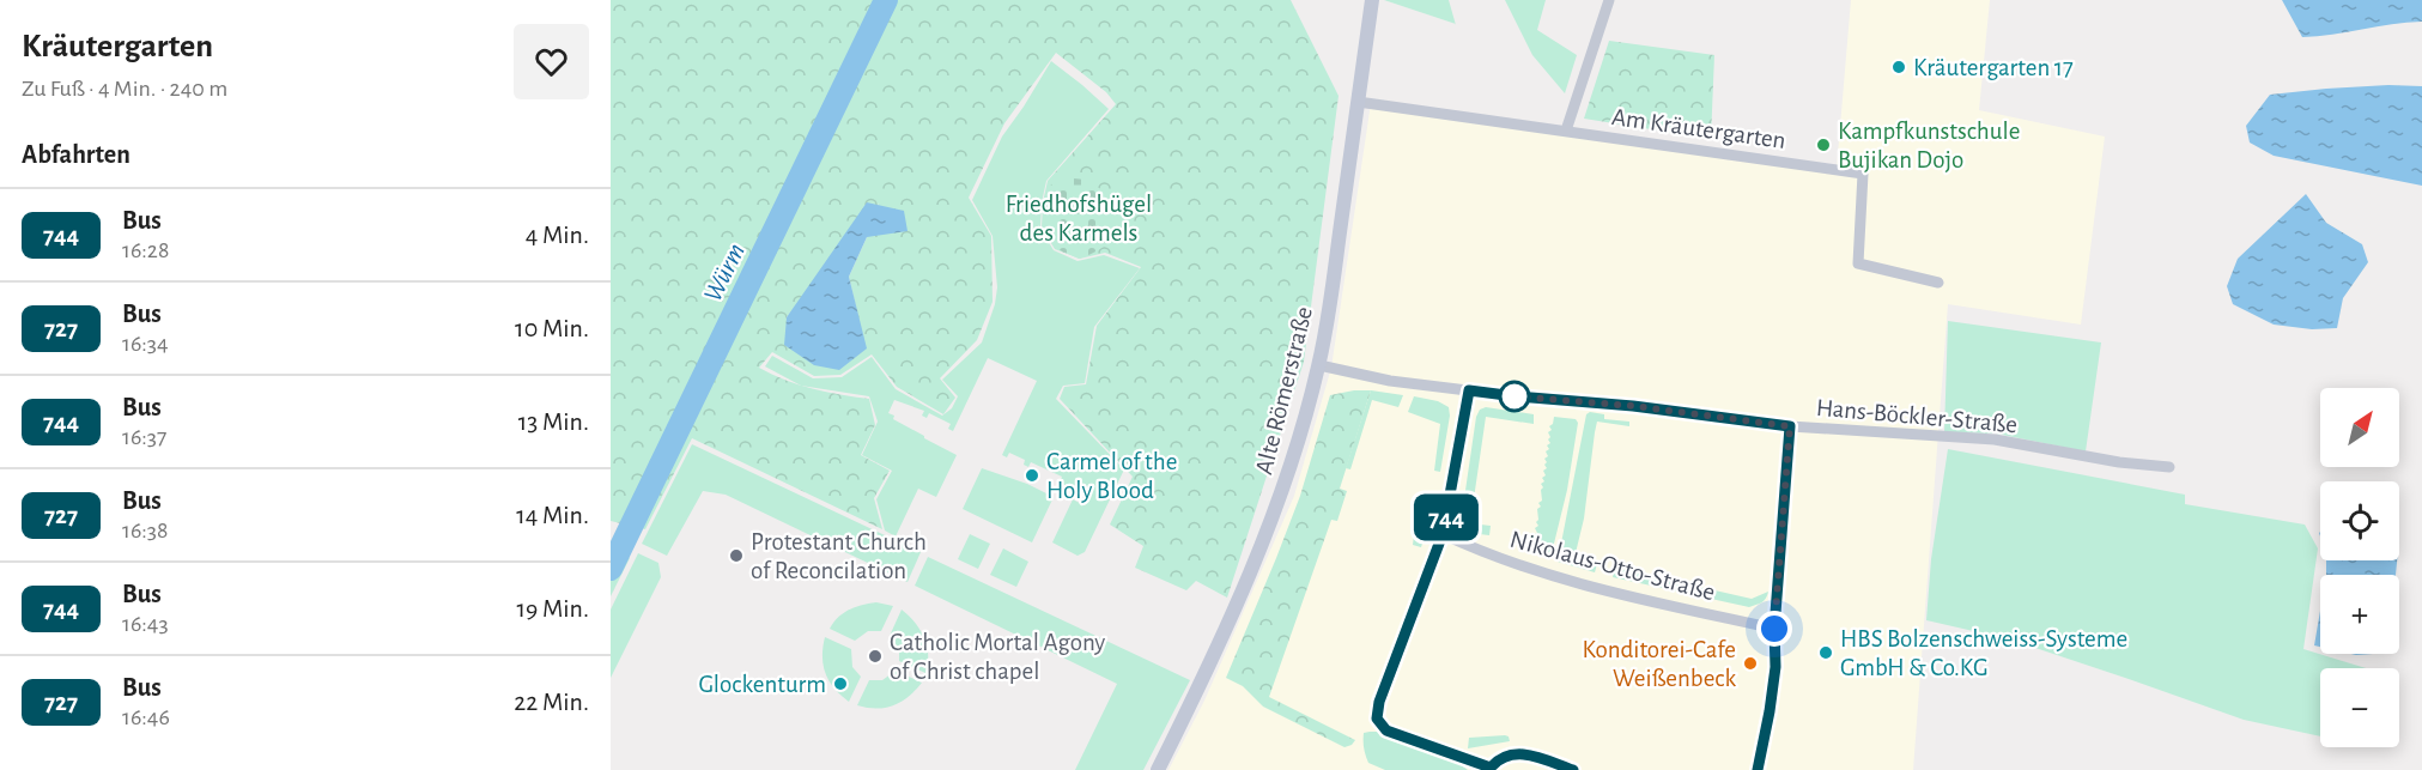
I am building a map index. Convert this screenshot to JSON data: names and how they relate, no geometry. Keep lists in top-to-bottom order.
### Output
{
  "streets": {
    "main road": ["Alte Römerstraße"],
    "street": ["Am Kräutergarten", "Hans-Böckler-Straße", "Nikolaus-Otto-Straße"]
  },
  "crossings": [
    ["Am Kräutergarten", "Alte Römerstraße"],
    ["Alte Römerstraße", "Hans-Böckler-Straße"]
  ],
  "water": ["Würm"],
  "parks": ["Friedhofshügel des Karmels"],
  "places": [
    "Kräutergarten 17",
    "Kampfkunstschule Bujikan Dojo",
    "Carmel of the Holy Blood",
    "Protestant Church of Reconcilation",
    "HBS Bolzenschweiss-Systeme GmbH & Co.KG",
    "Catholic Mortal Agony of Christ chapel",
    "Konditorei-Cafe Weißenbeck",
    "Glockenturm"
  ],
  "lines": ["bus line 744"],
  "north": "top right",
  "page": {
    "heading": [
      ["Kräutergarten", "Zu Fuß · 4 Min. · 240 m"],
      "Abfahrten"
    ],
    "on_map": "744",
    "list": [
      {
        "mark": "744",
        "name": "Bus",
        "note": "16:28",
        "value": "4 Min."
      },
      {
        "mark": "727",
        "name": "Bus",
        "note": "16:34",
        "value": "10 Min."
      },
      {
        "mark": "744",
        "name": "Bus",
        "note": "16:37",
        "value": "13 Min."
      },
      {
        "mark": "727",
        "name": "Bus",
        "note": "16:38",
        "value": "14 Min."
      },
      {
        "mark": "744",
        "name": "Bus",
        "note": "16:43",
        "value": "19 Min."
      },
      {
        "mark": "727",
        "name": "Bus",
        "note": "16:46",
        "value": "22 Min."
      }
    ],
    "map_buttons": ["+", "−"]
  }
}
